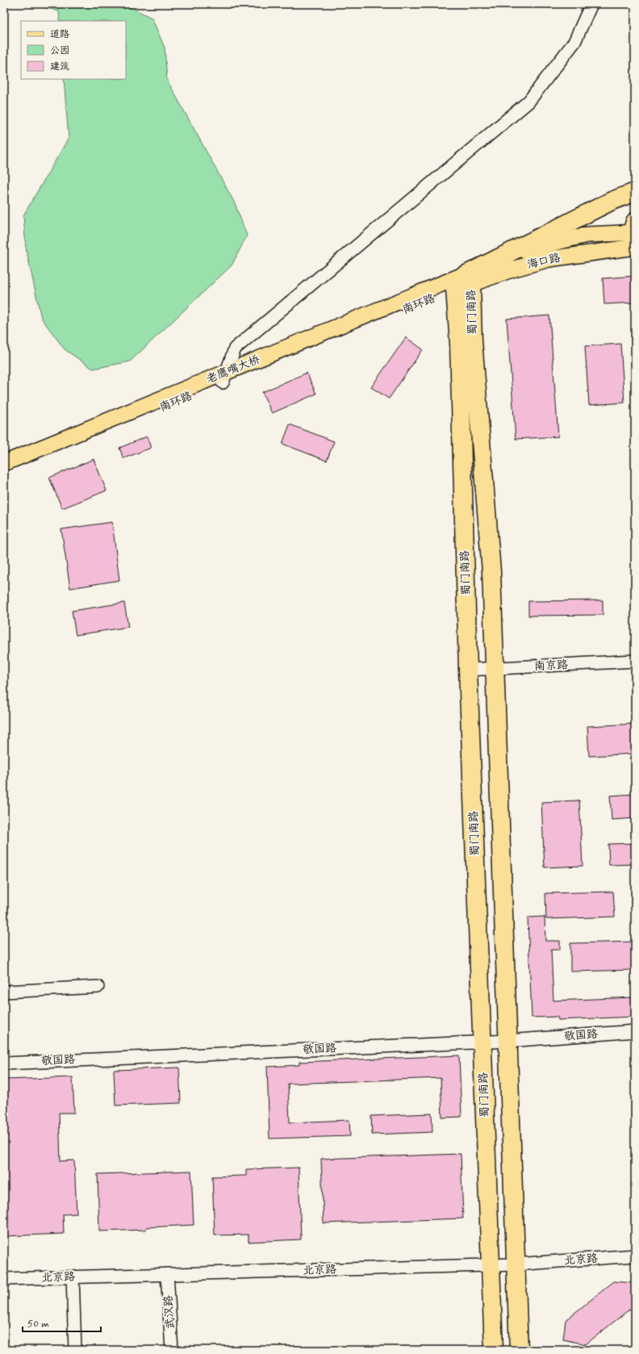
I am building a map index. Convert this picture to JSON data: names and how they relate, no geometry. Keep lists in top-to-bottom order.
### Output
{
  "streets": {
    "highway": ["蜀门南路"],
    "main road": ["海口路", "南环路", "老鹰嘴大桥"],
    "street": [
      "南京路",
      "敬国路",
      "北京路",
      "武汉路"
    ]
  },
  "crossings": [
    ["海口路", "南环路"],
    ["海口路", "蜀门南路"],
    ["南环路", "蜀门南路"],
    ["南环路", "老鹰嘴大桥"],
    ["蜀门南路", "南京路"],
    ["蜀门南路", "敬国路"],
    ["蜀门南路", "北京路"],
    ["北京路", "武汉路"]
  ],
  "legend": ["道路", "公园", "建筑"],
  "scale_bar": "50 m"
}
